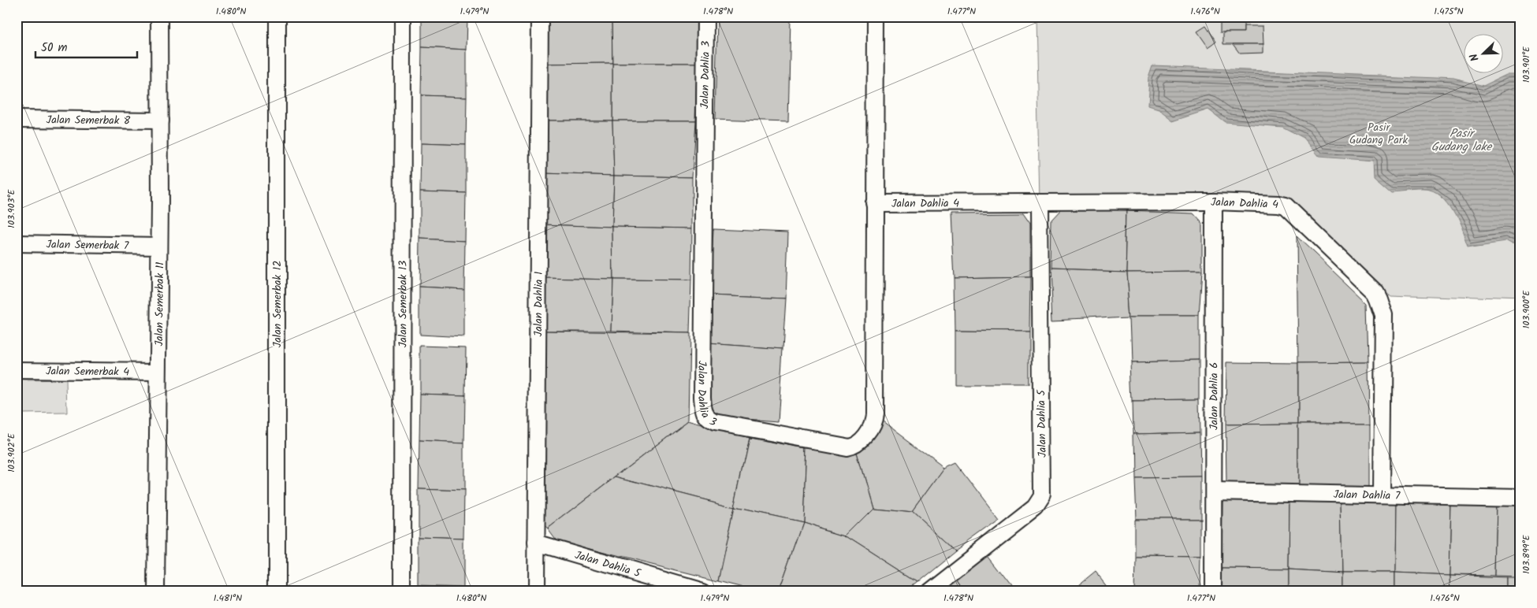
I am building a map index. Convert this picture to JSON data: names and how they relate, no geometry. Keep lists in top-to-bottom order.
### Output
{
  "streets": {
    "street": [
      "Jalan Dahlia 3",
      "Jalan Semerbak 8",
      "Jalan Dahlia 4",
      "Jalan Semerbak 7",
      "Jalan Semerbak 11",
      "Jalan Semerbak 12",
      "Jalan Semerbak 13",
      "Jalan Dahlia 1",
      "Jalan Semerbak 4",
      "Jalan Dahlia 6",
      "Jalan Dahlia 5",
      "Jalan Dahlia 7"
    ]
  },
  "crossings": [
    ["Jalan Dahlia 3", "Jalan Dahlia 4"],
    ["Jalan Semerbak 8", "Jalan Semerbak 11"],
    ["Jalan Dahlia 4", "Jalan Dahlia 6"],
    ["Jalan Dahlia 4", "Jalan Dahlia 5"],
    ["Jalan Dahlia 4", "Jalan Dahlia 7"],
    ["Jalan Semerbak 7", "Jalan Semerbak 11"],
    ["Jalan Semerbak 11", "Jalan Semerbak 4"],
    ["Jalan Dahlia 1", "Jalan Dahlia 5"],
    ["Jalan Dahlia 6", "Jalan Dahlia 7"]
  ],
  "water": ["Pasir Gudang lake"],
  "parks": ["Pasir Gudang Park"],
  "scale_bar": "50 m",
  "north": "bottom left",
  "coordinates": [
    "1.480°N",
    "1.479°N",
    "1.478°N",
    "1.477°N",
    "1.476°N",
    "1.475°N",
    "103.901°E",
    "103.903°E",
    "103.900°E",
    "103.902°E",
    "103.899°E",
    "1.481°N"
  ]
}
